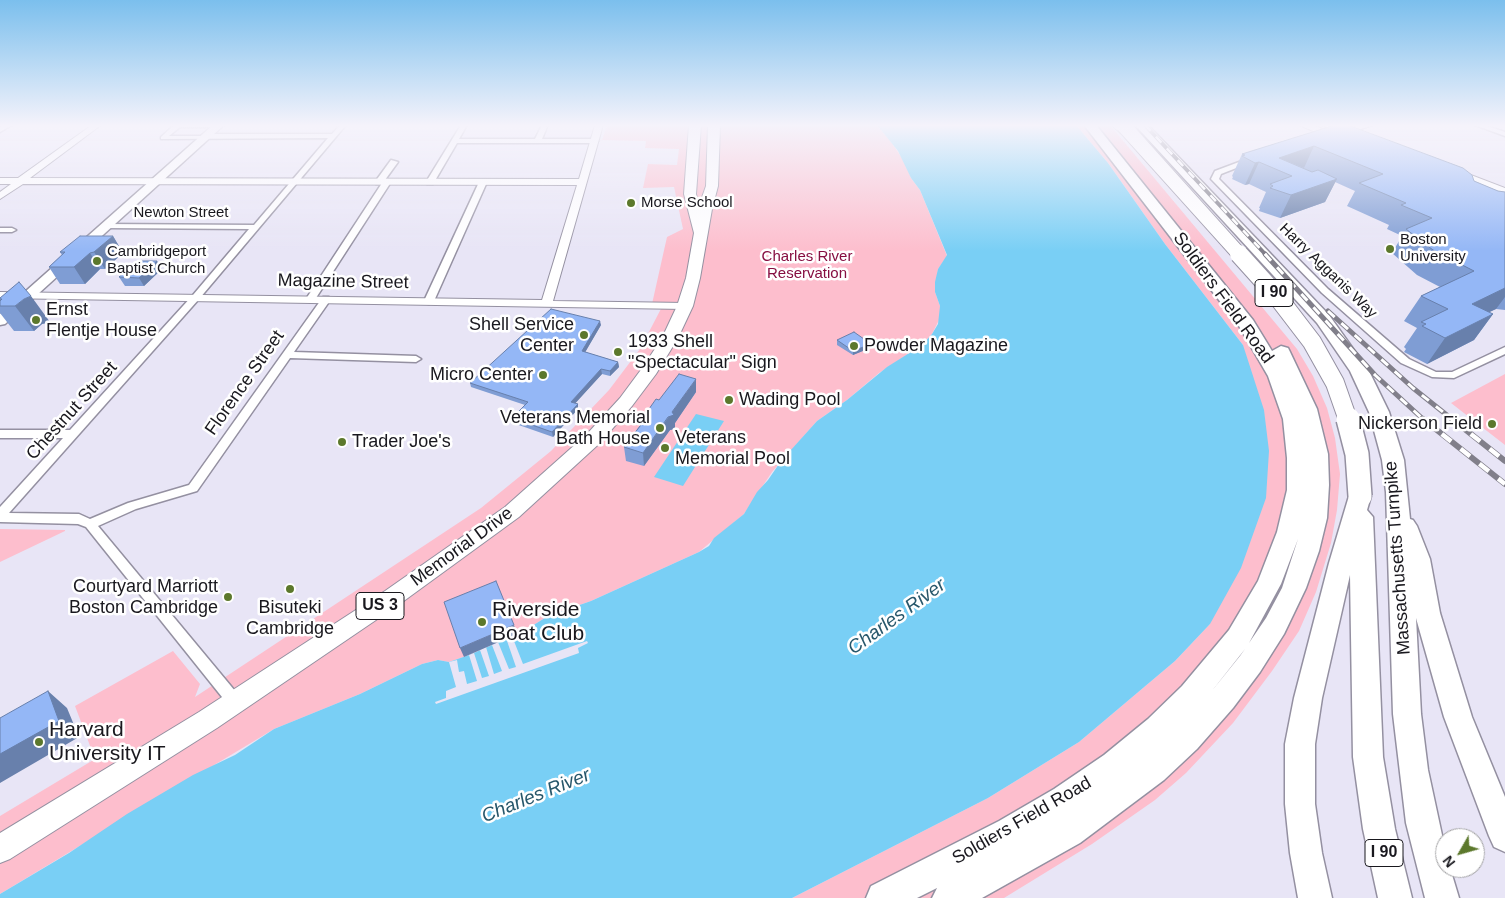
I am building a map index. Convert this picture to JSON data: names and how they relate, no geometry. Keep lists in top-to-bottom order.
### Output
{
  "streets": {
    "highway": [
      "I 90",
      "Soldiers Field Road",
      "Memorial Drive",
      "Massachusetts Turnpike",
      "US 3"
    ],
    "street": [
      "Newton Street",
      "Harry Agganis Way",
      "Magazine Street",
      "Florence Street",
      "Chestnut Street"
    ]
  },
  "crossings": [
    ["Newton Street", "Chestnut Street"],
    ["Magazine Street", "Florence Street"],
    ["Magazine Street", "Chestnut Street"],
    ["Magazine Street", "Memorial Drive"]
  ],
  "water": ["Charles River"],
  "parks": ["Charles River Reservation"],
  "places": [
    "Morse School",
    "Boston University",
    "Cambridgeport Baptist Church",
    "Ernst Flentje House",
    "Shell Service Center",
    "Powder Magazine",
    "1933 Shell \"Spectacular\" Sign",
    "Micro Center",
    "Wading Pool",
    "Nickerson Field",
    "Veterans Memorial Bath House",
    "Trader Joe's",
    "Veterans Memorial Pool",
    "Bisuteki Cambridge",
    "Courtyard Marriott Boston Cambridge",
    "Riverside Boat Club",
    "Harvard University IT"
  ],
  "north": "bottom left"
}
